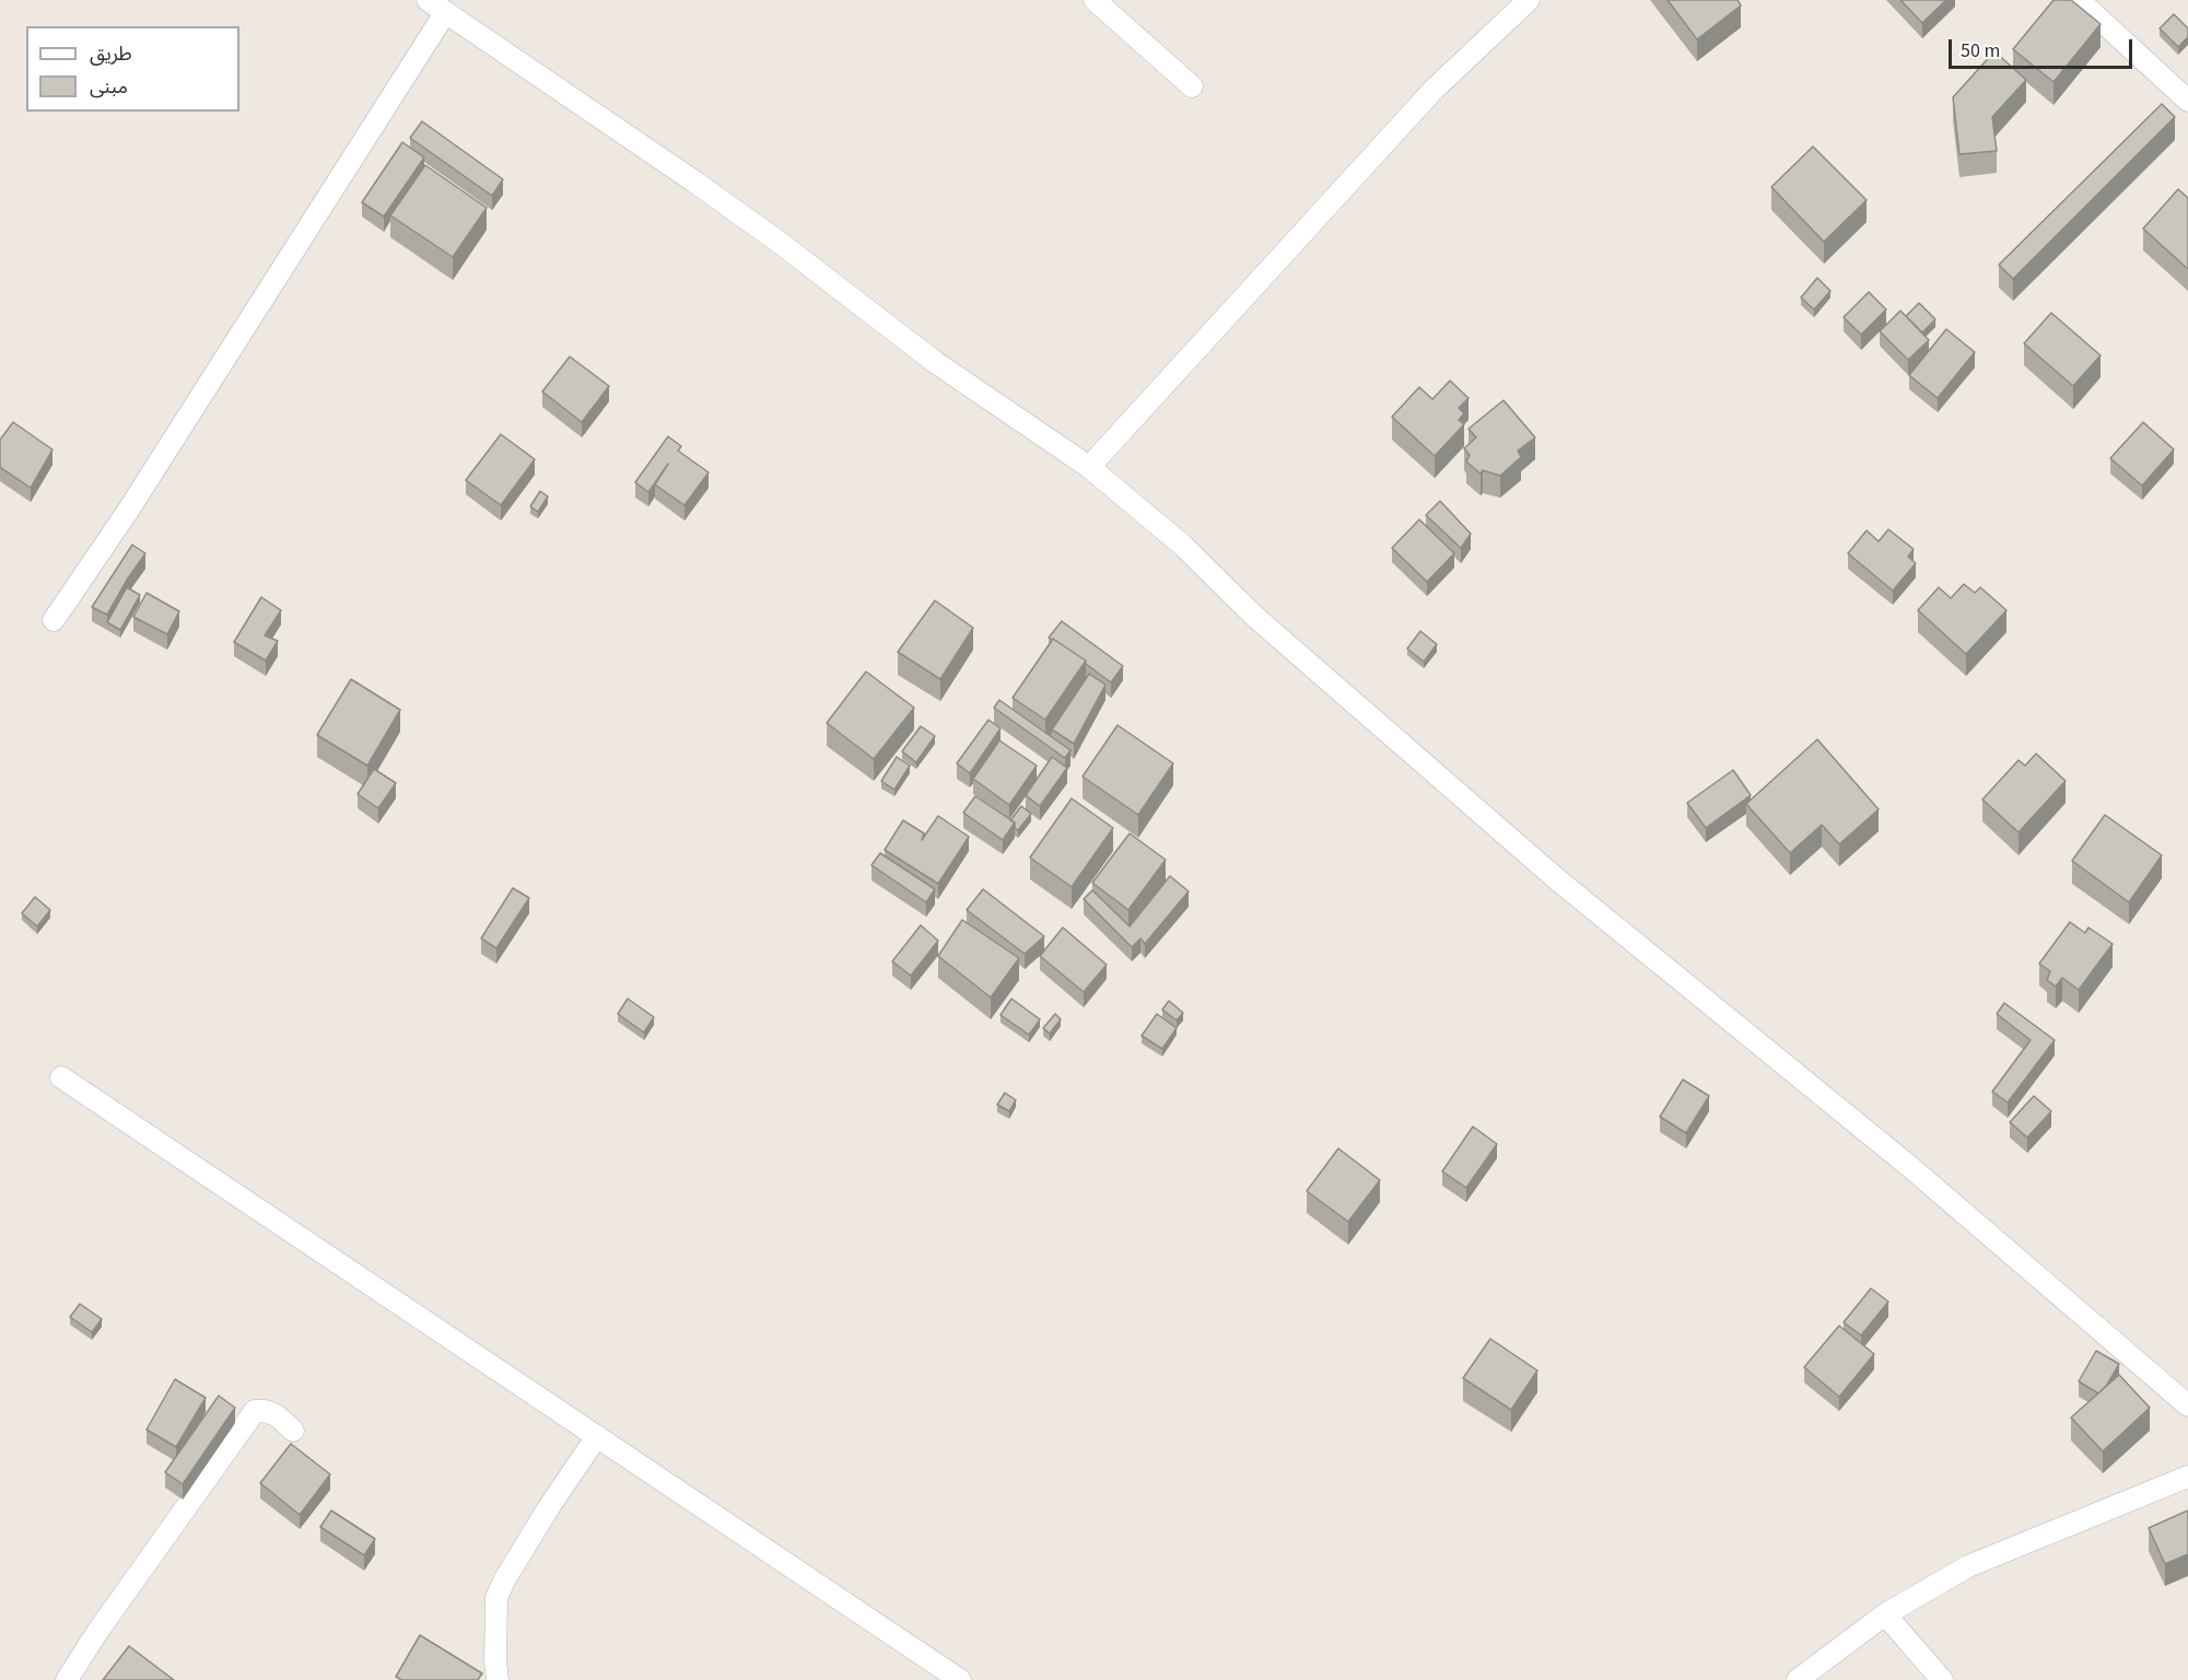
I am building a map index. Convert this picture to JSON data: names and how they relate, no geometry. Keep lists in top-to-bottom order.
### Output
{
  "legend": ["طريق", "مبنى"],
  "scale_bar": "50 m"
}
